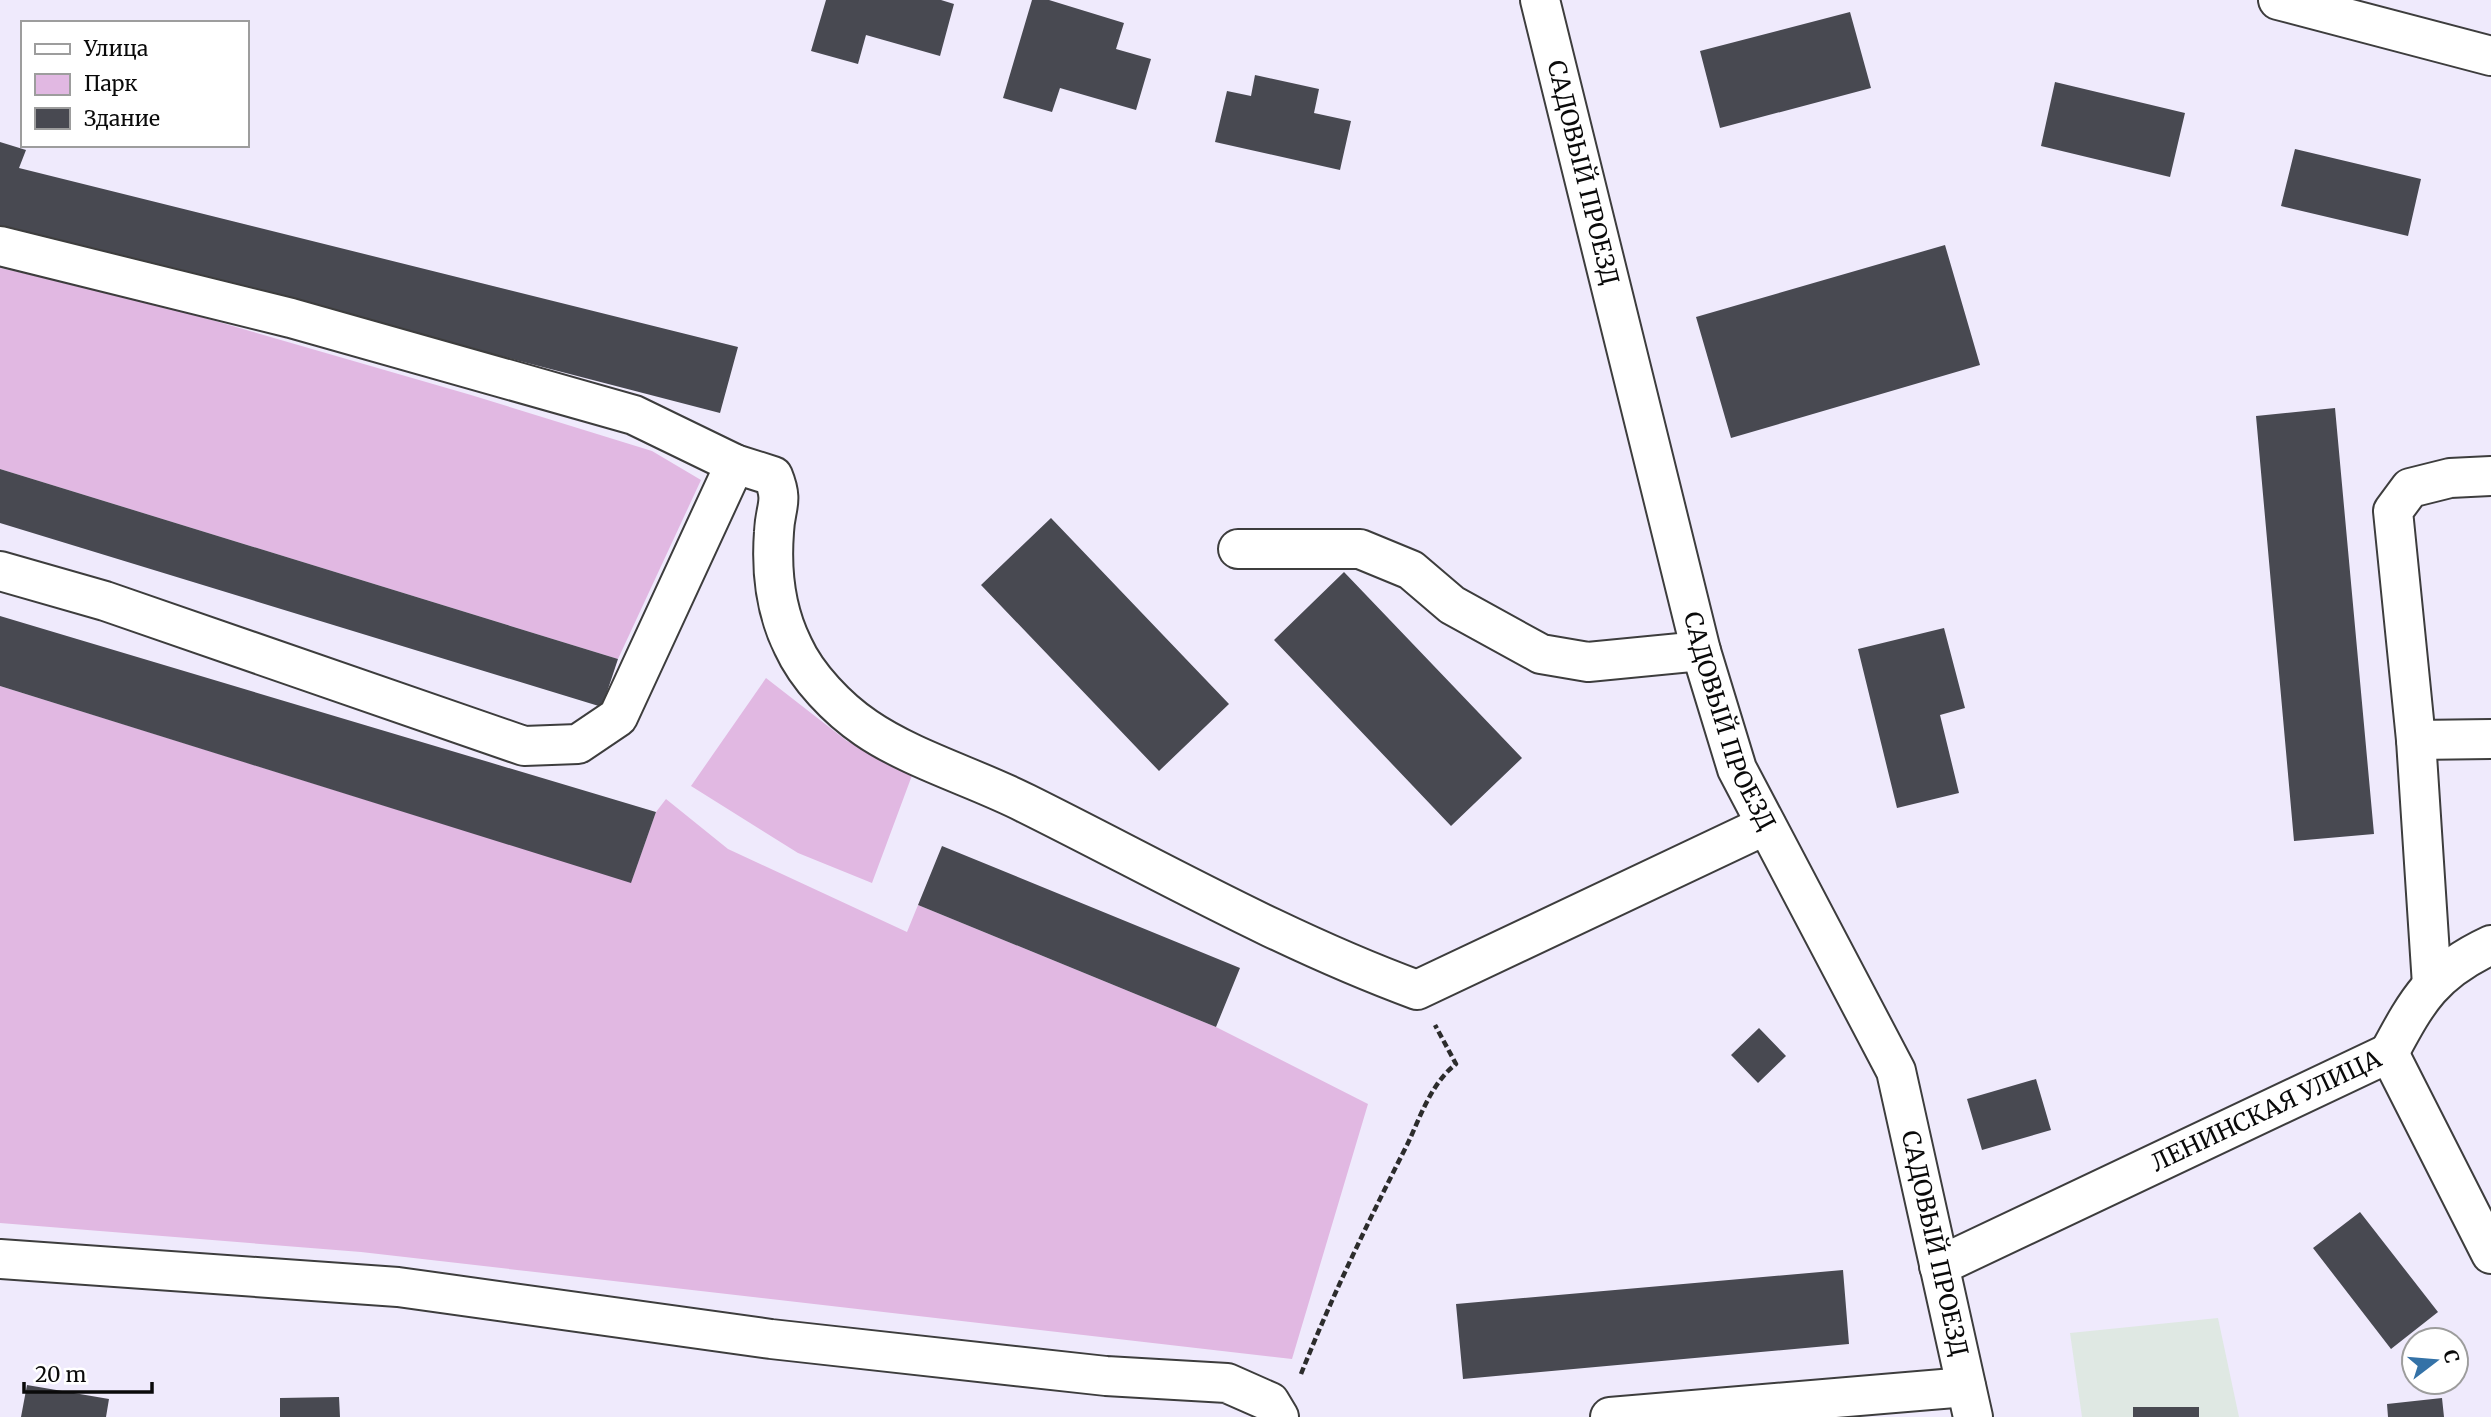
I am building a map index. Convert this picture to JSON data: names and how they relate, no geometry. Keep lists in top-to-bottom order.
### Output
{
  "streets": {
    "street": ["САДОВЫЙ ПРОЕЗД", "ЛЕНИНСКАЯ УЛИЦА"]
  },
  "crossings": [
    ["САДОВЫЙ ПРОЕЗД", "ЛЕНИНСКАЯ УЛИЦА"]
  ],
  "legend": ["Улица", "Парк", "Здание"],
  "scale_bar": "20 m",
  "north": "right"
}
